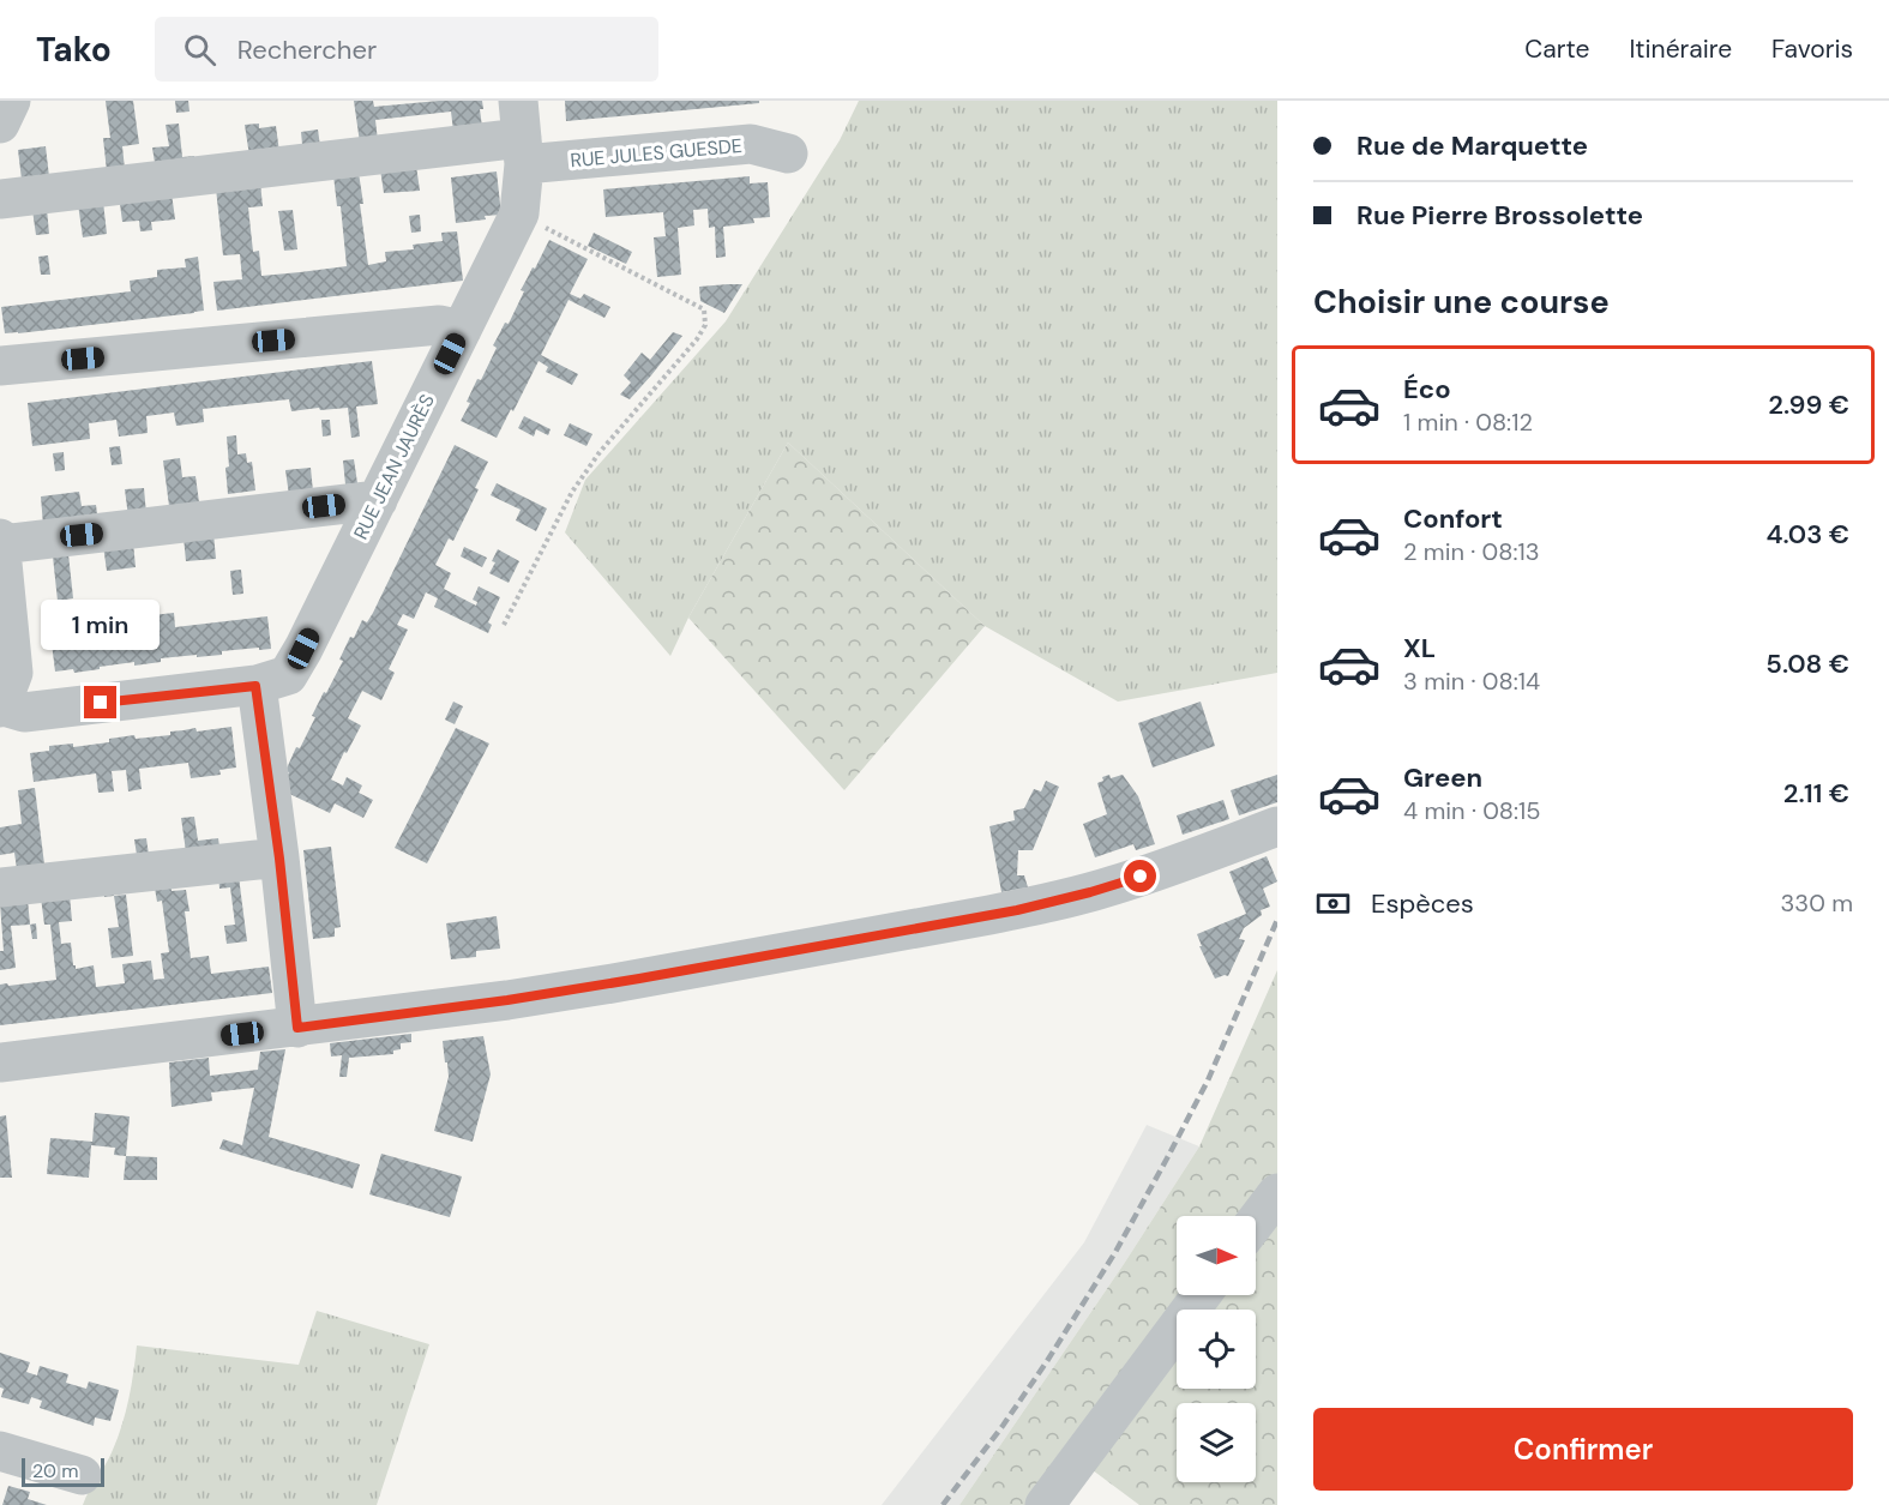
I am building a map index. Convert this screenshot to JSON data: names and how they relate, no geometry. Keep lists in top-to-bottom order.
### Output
{
  "streets": {
    "street": ["RUE JULES GUESDE", "RUE JEAN JAURÈS"]
  },
  "crossings": [
    ["RUE JULES GUESDE", "RUE JEAN JAURÈS"]
  ],
  "scale_bar": "20 m",
  "north": "right",
  "page": {
    "header": "Tako",
    "search": "Rechercher",
    "nav": ["Carte", "Itinéraire", "Favoris"],
    "banner": ["Rue de Marquette", "Rue Pierre Brossolette"],
    "heading": "Choisir une course",
    "list": [
      {
        "name": "Éco",
        "note": "1 min · 08:12",
        "value": "2.99 €"
      },
      {
        "name": "Confort",
        "note": "2 min · 08:13",
        "value": "4.03 €"
      },
      {
        "name": "XL",
        "note": "3 min · 08:14",
        "value": "5.08 €"
      },
      {
        "name": "Green",
        "note": "4 min · 08:15",
        "value": "2.11 €"
      }
    ],
    "bubble": "1 min",
    "pay": ["Espèces", "330 m"],
    "buttons": "Confirmer",
    "scale": "20 m"
  }
}
